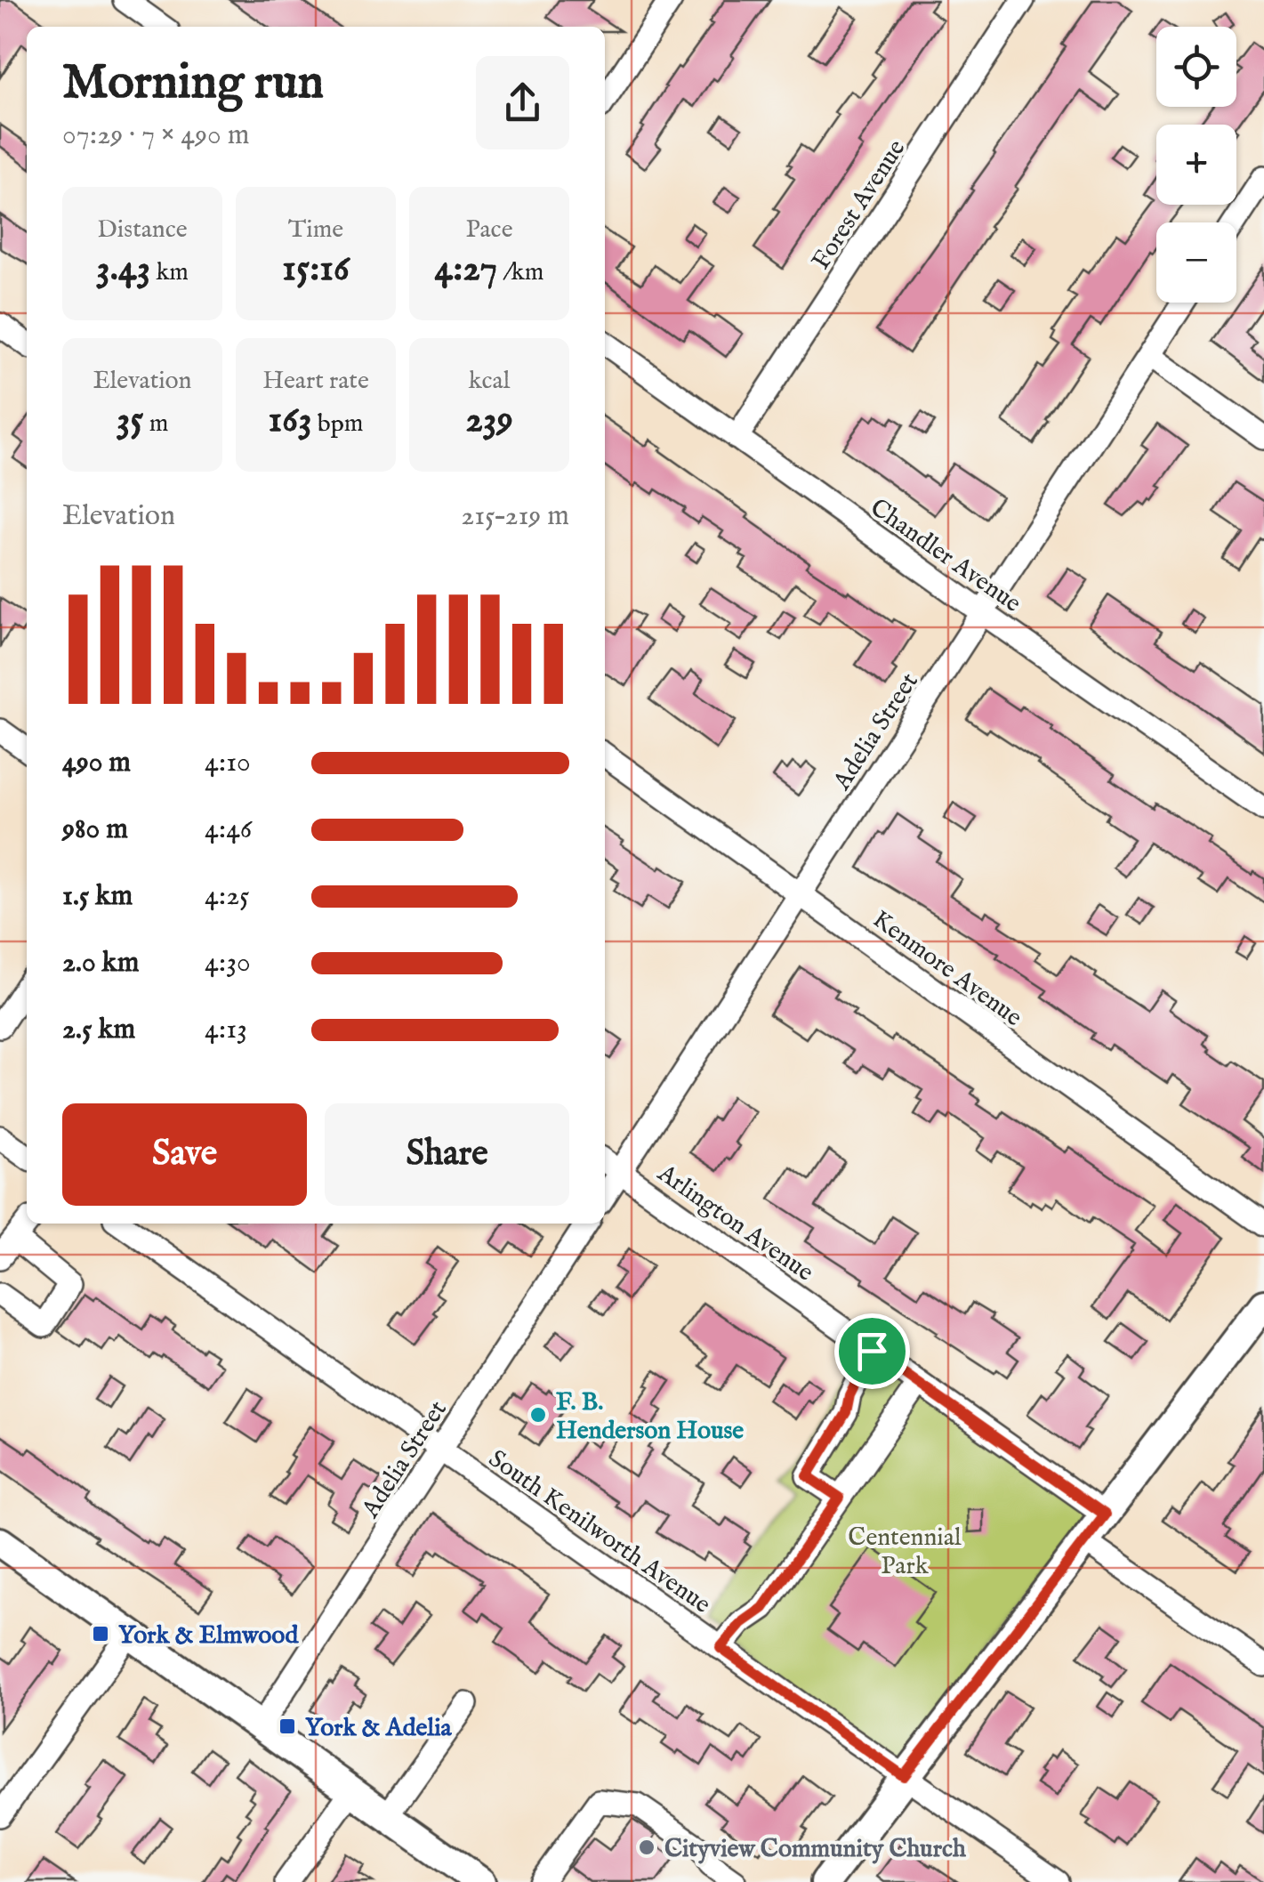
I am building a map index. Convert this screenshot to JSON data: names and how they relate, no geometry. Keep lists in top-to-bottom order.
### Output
{
  "streets": {
    "street": [
      "Forest Avenue",
      "Chandler Avenue",
      "Adelia Street",
      "Kenmore Avenue",
      "Arlington Avenue",
      "South Kenilworth Avenue"
    ]
  },
  "crossings": [
    ["Forest Avenue", "Chandler Avenue"],
    ["Chandler Avenue", "Adelia Street"],
    ["Adelia Street", "Kenmore Avenue"],
    ["Adelia Street", "Arlington Avenue"],
    ["Adelia Street", "South Kenilworth Avenue"]
  ],
  "parks": ["Centennial Park"],
  "places": {
    "other": ["F. B. Henderson House", "Cityview Community Church"],
    "transit": ["York & Elmwood", "York & Adelia"]
  },
  "page": {
    "map_buttons": ["+", "−"],
    "heading": ["Morning run", "07:29 · 7 × 490 m"],
    "stats": [
      ["Distance", "3.43 km"],
      ["Time", "15:16"],
      ["Pace", "4:27 /km"],
      ["Elevation", "35 m"],
      ["Heart rate", "163 bpm"],
      ["kcal", "239"]
    ],
    "chart": ["Elevation", "215–219 m"],
    "list": [
      {
        "name": "490 m",
        "note": "4:10"
      },
      {
        "name": "980 m",
        "note": "4:46"
      },
      {
        "name": "1.5 km",
        "note": "4:25"
      },
      {
        "name": "2.0 km",
        "note": "4:30"
      },
      {
        "name": "2.5 km",
        "note": "4:13"
      }
    ],
    "buttons": ["Save", "Share"]
  }
}
